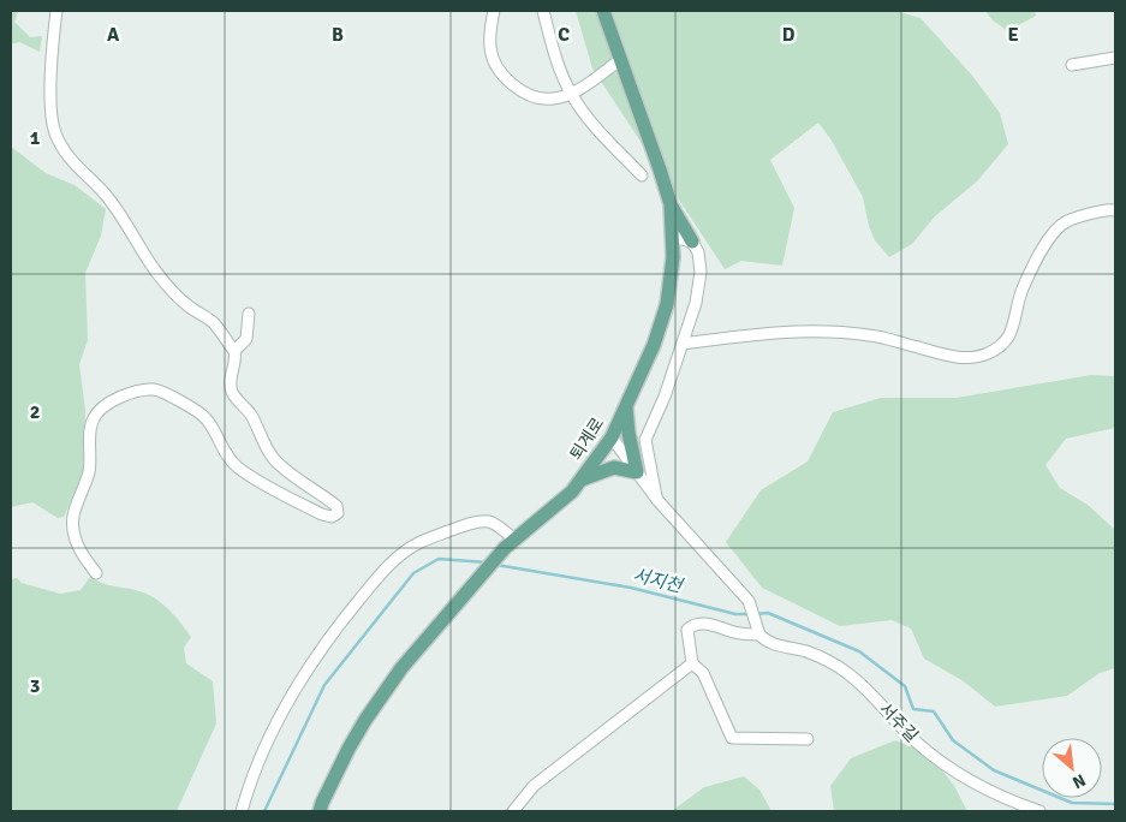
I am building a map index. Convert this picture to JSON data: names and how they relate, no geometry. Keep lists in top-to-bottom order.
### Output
{
  "streets": {
    "main road": ["퇴계로"],
    "street": ["서주길"]
  },
  "water": ["서지천"],
  "north": "bottom right",
  "grid": {
    "columns": [
      "A",
      "B",
      "C",
      "D",
      "E"
    ],
    "rows": ["1", "2", "3"]
  }
}
